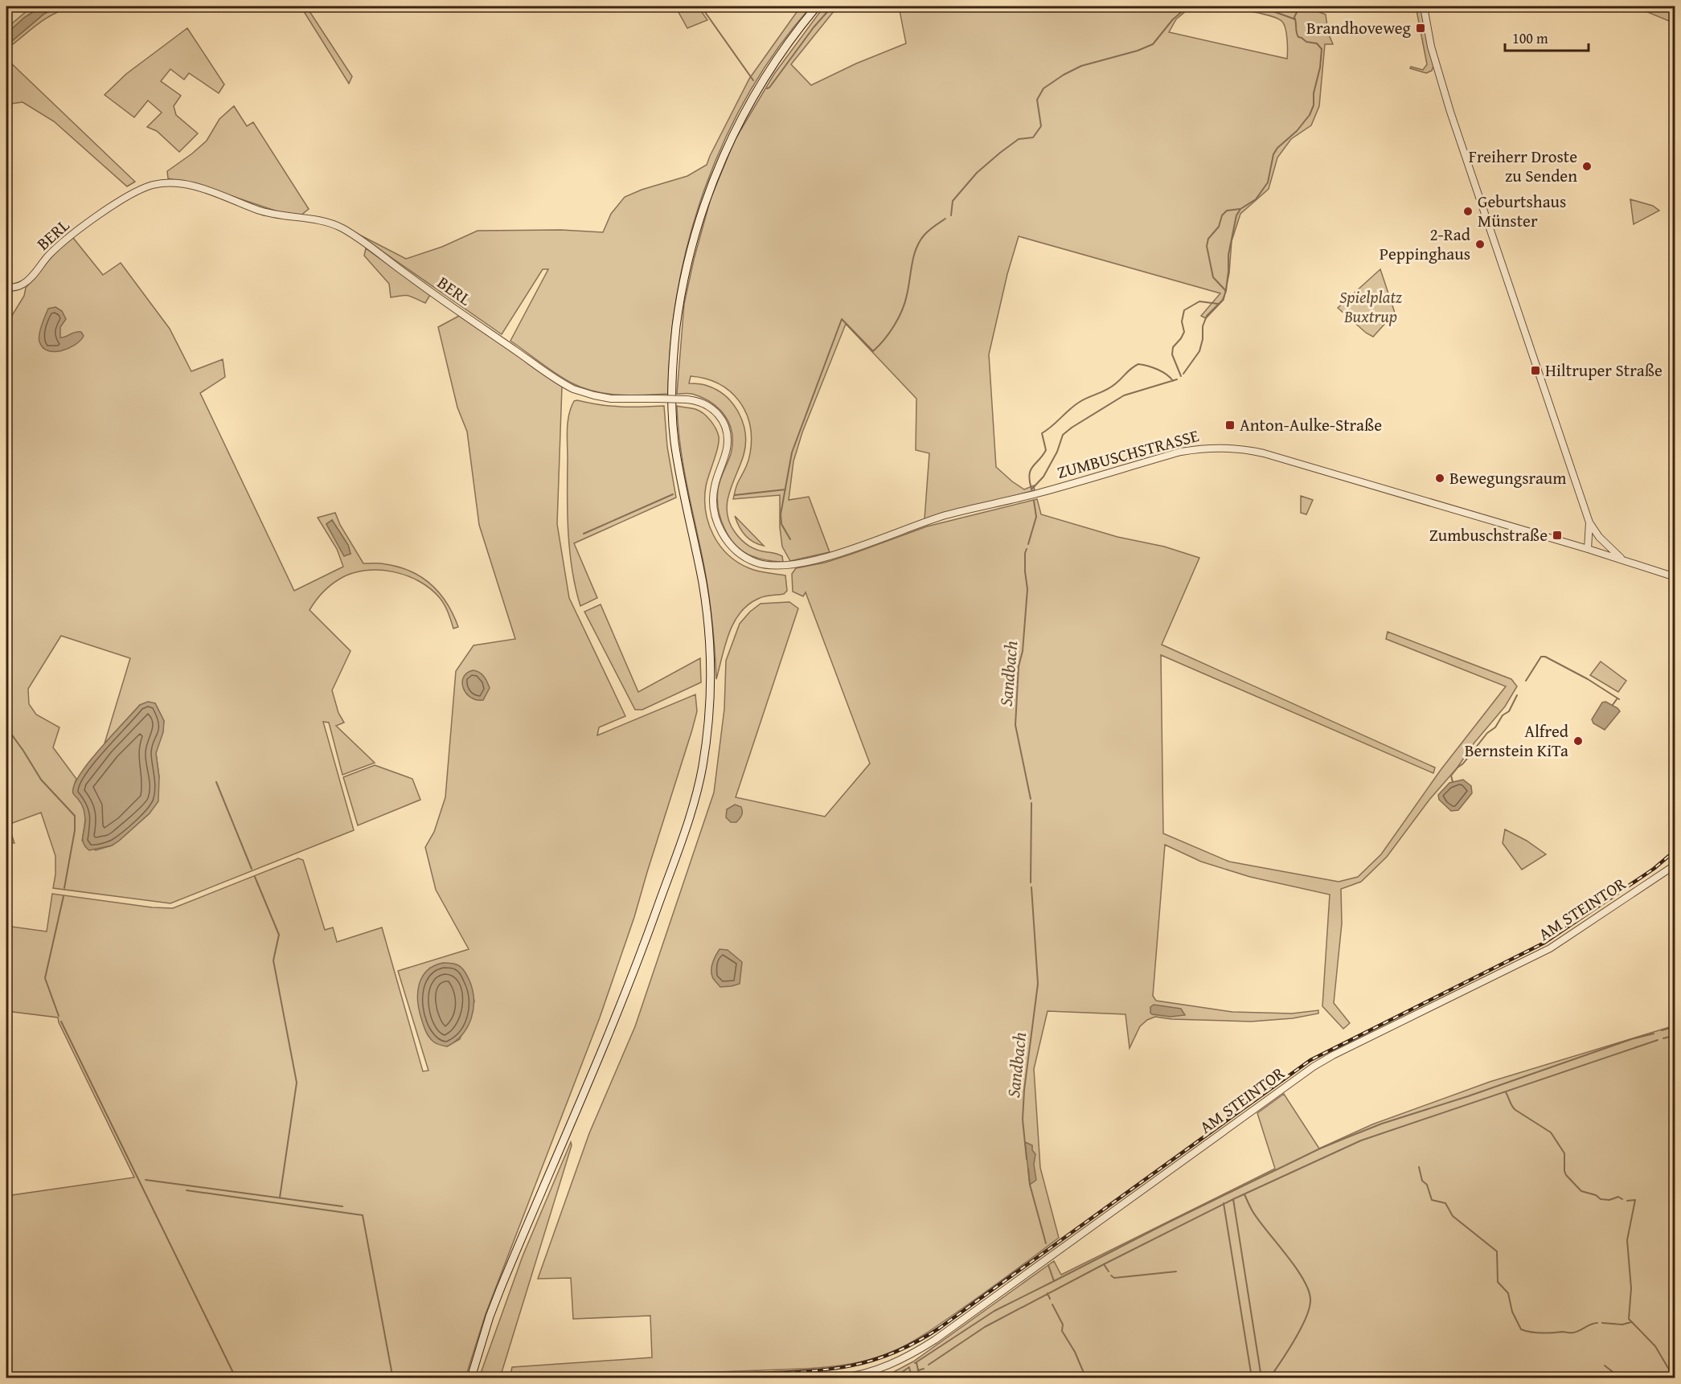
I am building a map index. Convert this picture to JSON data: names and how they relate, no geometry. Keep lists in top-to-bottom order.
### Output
{
  "streets": {
    "street": ["BERL", "ZUMBUSCHSTRASSE", "AM STEINTOR"]
  },
  "crossings": [
    ["BERL", "ZUMBUSCHSTRASSE"]
  ],
  "water": ["Sandbach"],
  "parks": ["Spielplatz Buxtrup"],
  "places": {
    "transit": [
      "Brandhoveweg",
      "Hiltruper Straße",
      "Anton-Aulke-Straße",
      "Zumbuschstraße"
    ],
    "other": [
      "Freiherr Droste zu Senden",
      "Geburtshaus Münster",
      "2-Rad Peppinghaus",
      "Bewegungsraum",
      "Alfred Bernstein KiTa"
    ]
  },
  "scale_bar": "100 m"
}
